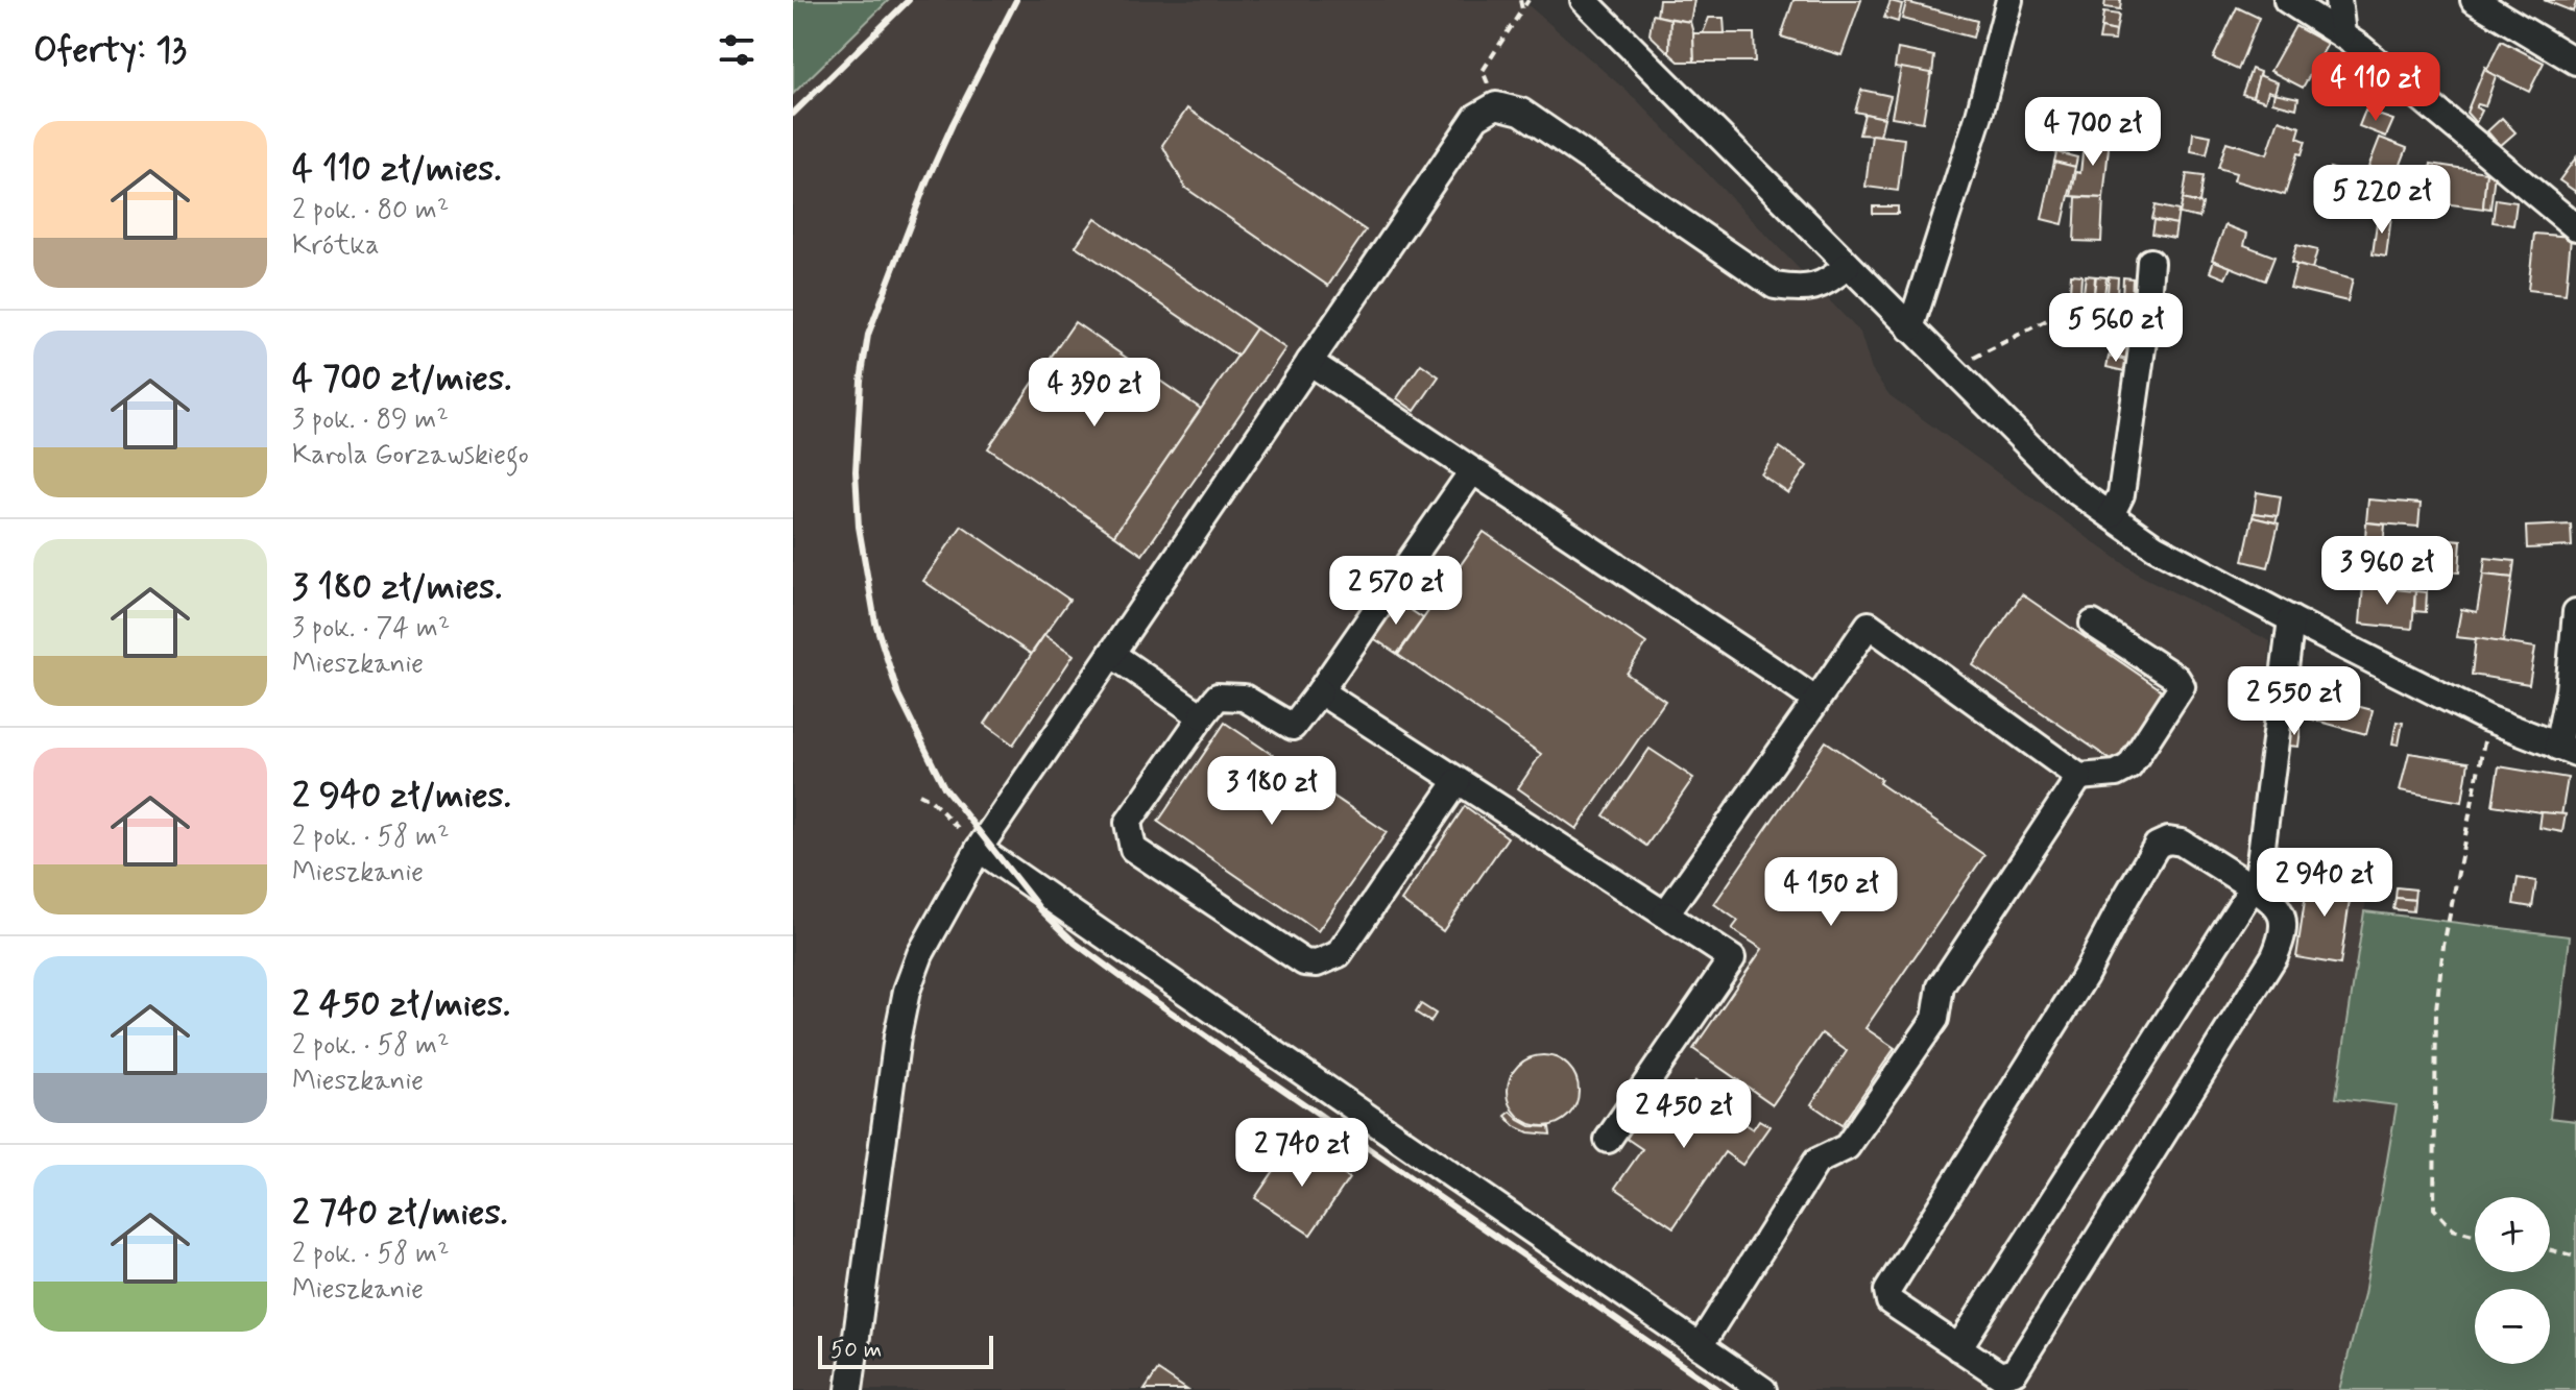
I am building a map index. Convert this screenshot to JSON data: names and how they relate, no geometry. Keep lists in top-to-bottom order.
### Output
{
  "scale_bar": "50 m",
  "page": {
    "heading": "Oferty: 13",
    "price": [
      "4 110 zł",
      "4 700 zł",
      "5 220 zł",
      "5 560 zł",
      "4 390 zł",
      "3 960 zł",
      "2 570 zł",
      "2 550 zł",
      "3 180 zł",
      "2 940 zł",
      "4 150 zł",
      "2 450 zł",
      "2 740 zł"
    ],
    "list": [
      {
        "name": "4 110 zł/mies.",
        "note": "2 pok. · 80 m² · Krótka"
      },
      {
        "name": "4 700 zł/mies.",
        "note": "3 pok. · 89 m² · Karola Gorzawskiego"
      },
      {
        "name": "3 180 zł/mies.",
        "note": "3 pok. · 74 m² · Mieszkanie"
      },
      {
        "name": "2 940 zł/mies.",
        "note": "2 pok. · 58 m² · Mieszkanie"
      },
      {
        "name": "2 450 zł/mies.",
        "note": "2 pok. · 58 m² · Mieszkanie"
      },
      {
        "name": "2 740 zł/mies.",
        "note": "2 pok. · 58 m² · Mieszkanie"
      }
    ],
    "map_buttons": ["+", "−"],
    "scale": "50 m"
  }
}
